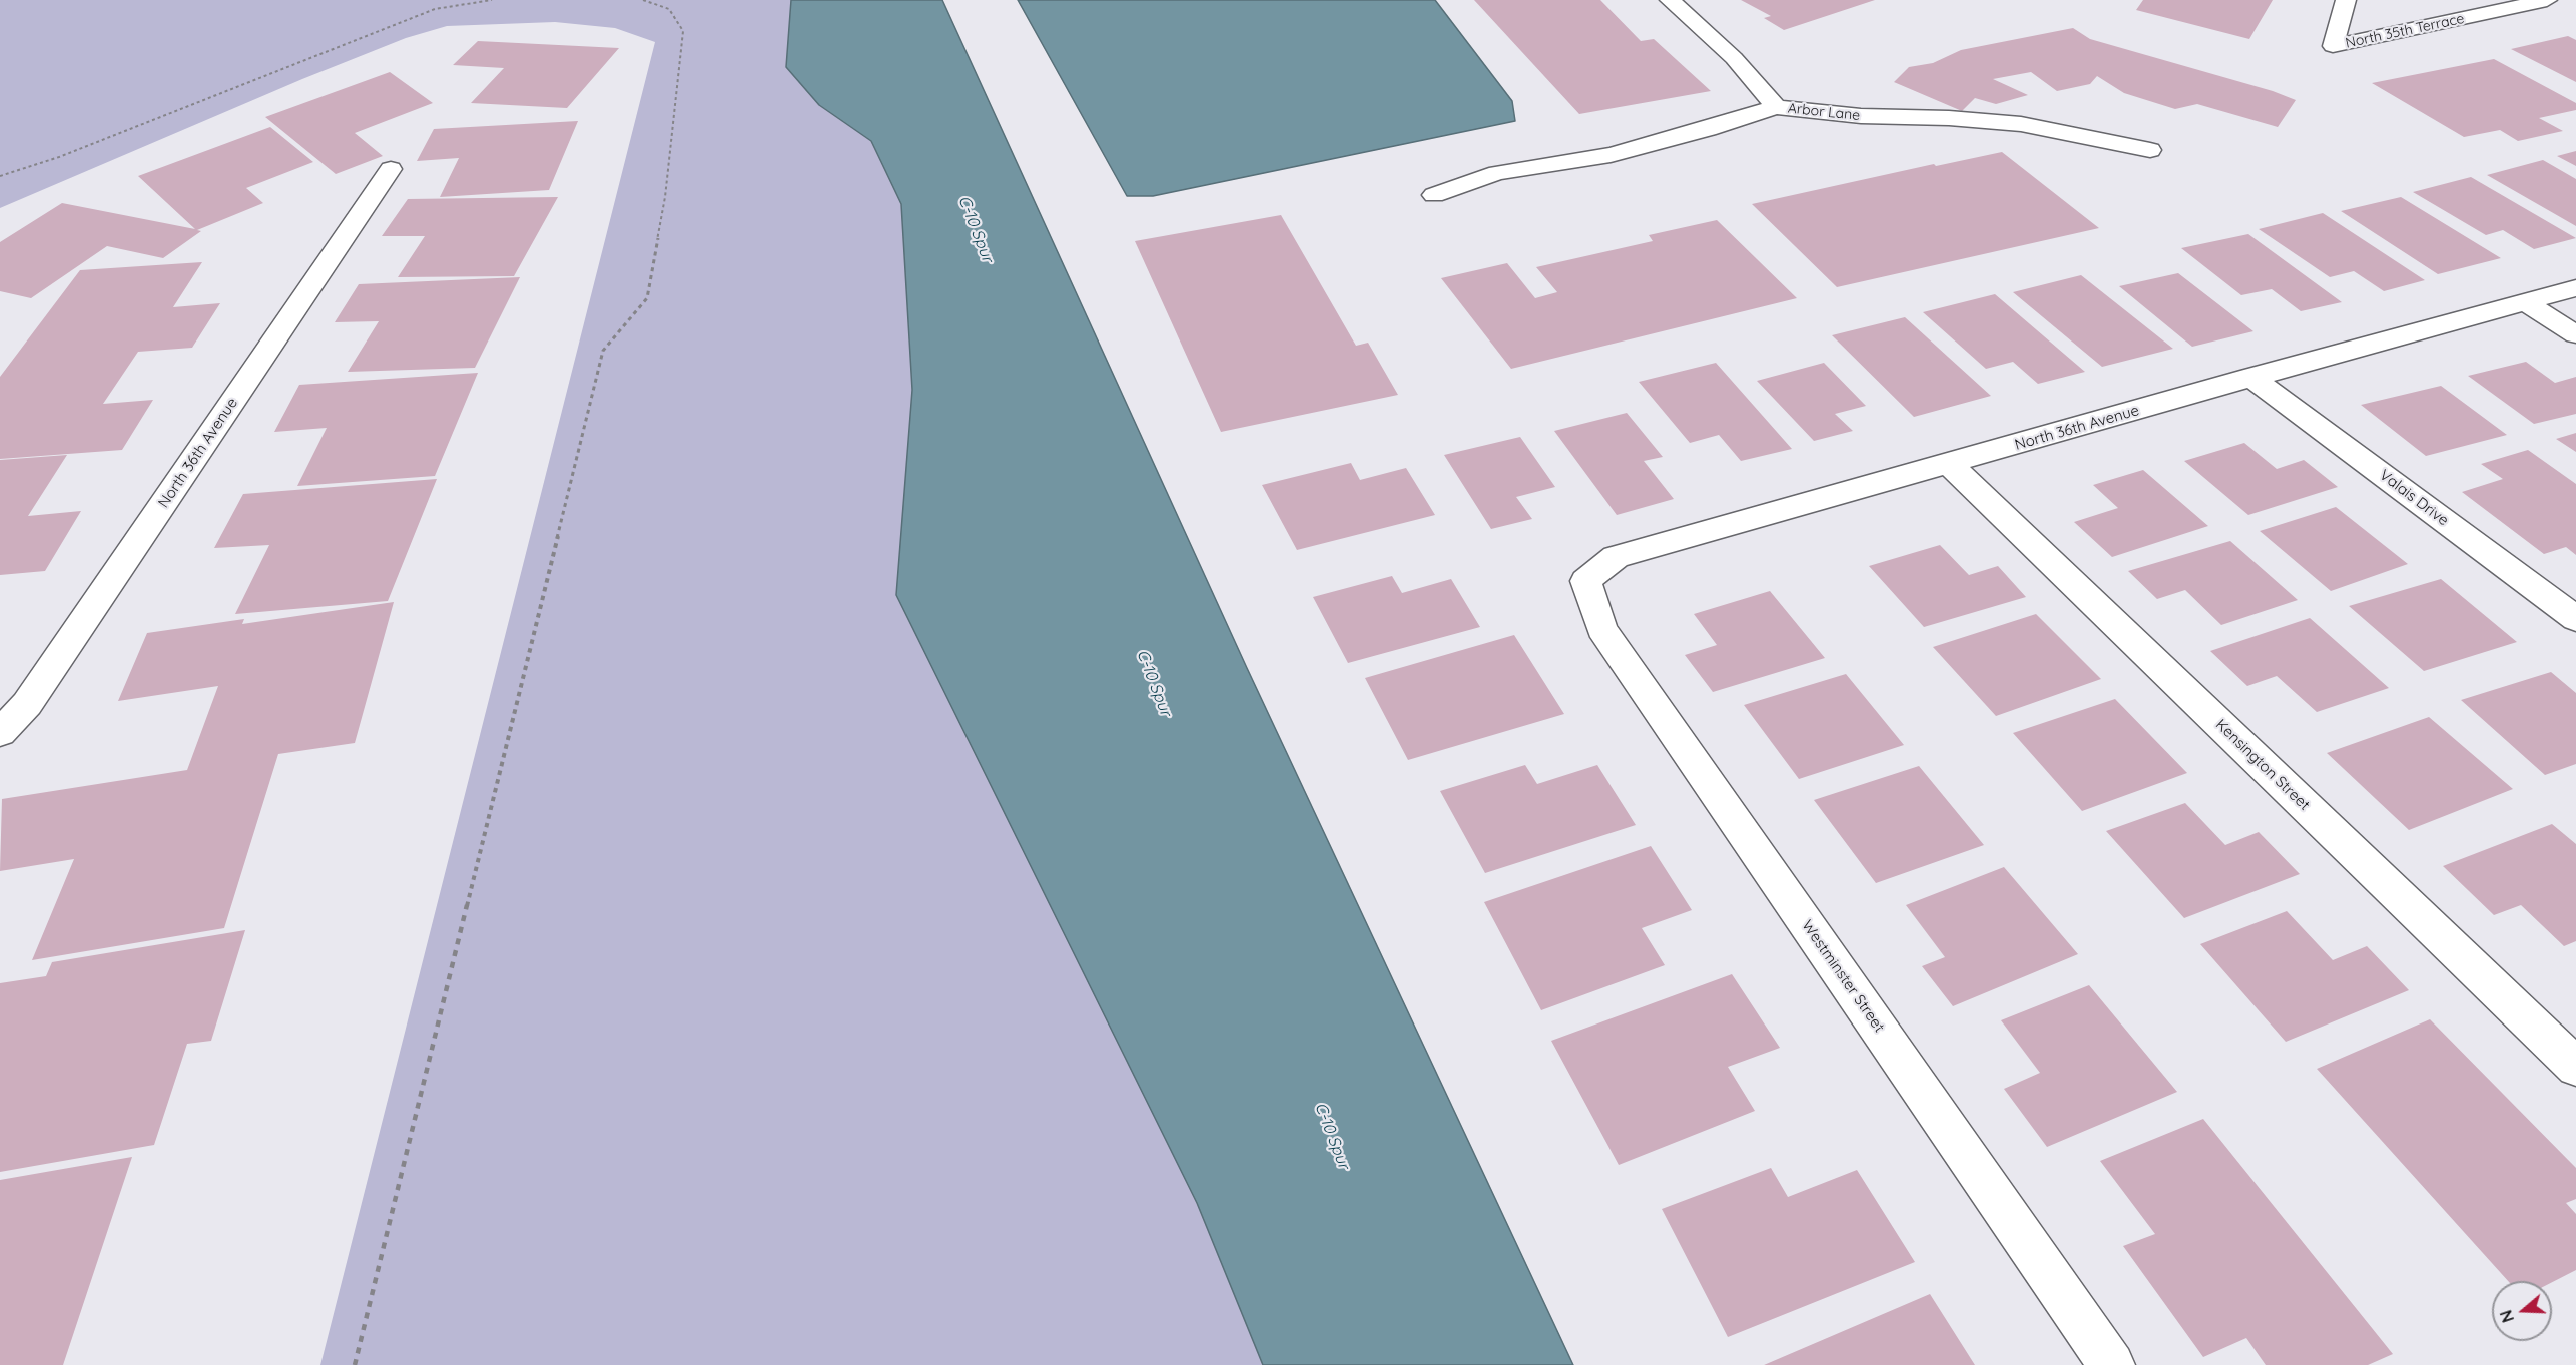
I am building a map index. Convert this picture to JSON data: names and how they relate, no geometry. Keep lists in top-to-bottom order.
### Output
{
  "streets": {
    "street": [
      "North 35th Terrace",
      "Arbor Lane",
      "North 36th Avenue",
      "Valais Drive",
      "Kensington Street",
      "Westminster Street"
    ]
  },
  "crossings": [
    ["North 36th Avenue", "Valais Drive"],
    ["North 36th Avenue", "Kensington Street"],
    ["North 36th Avenue", "Westminster Street"]
  ],
  "water": ["C-10 Spur"],
  "north": "left"
}
